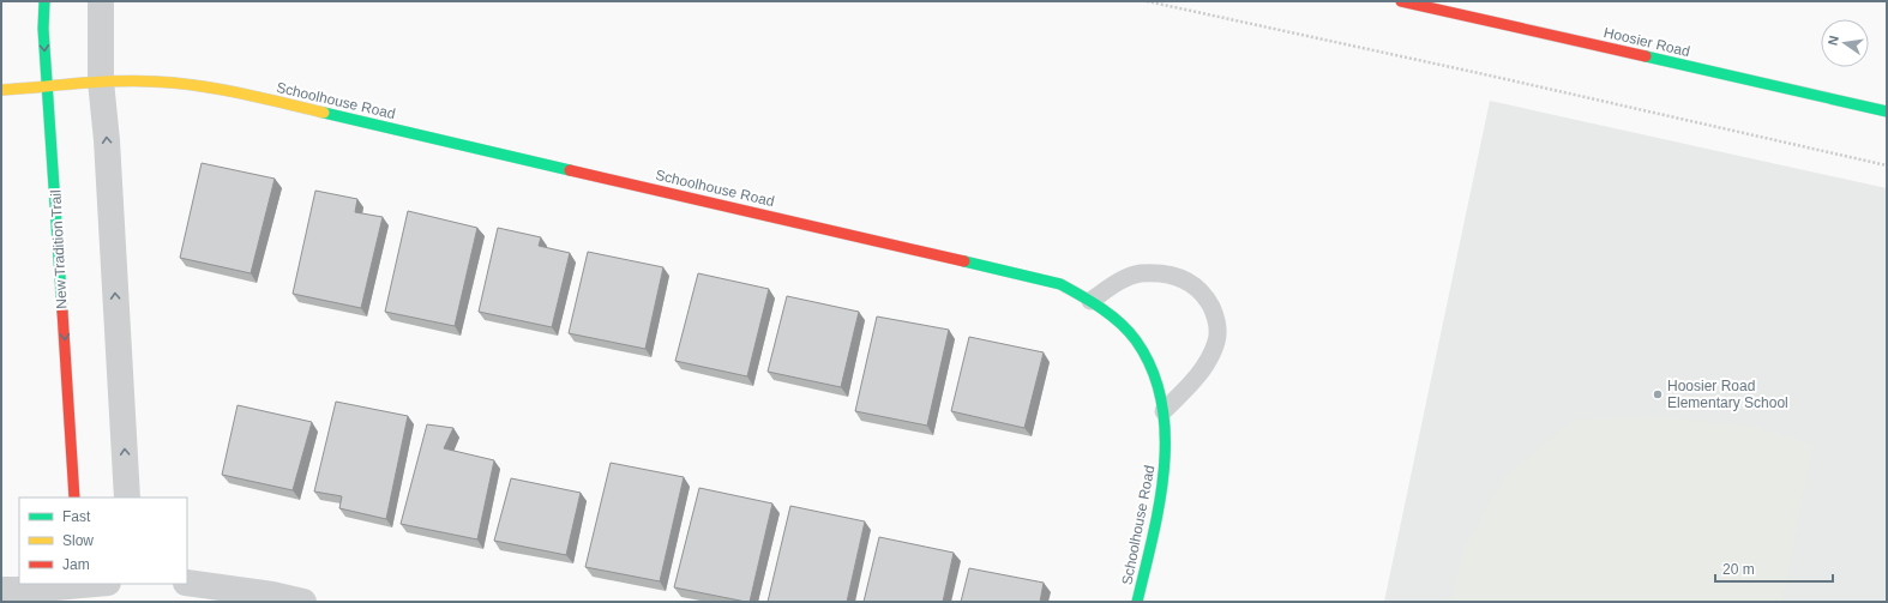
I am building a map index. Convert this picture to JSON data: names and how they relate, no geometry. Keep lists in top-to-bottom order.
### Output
{
  "streets": {
    "street": ["Hoosier Road", "Schoolhouse Road", "New Tradition Trail"]
  },
  "crossings": [
    ["Schoolhouse Road", "New Tradition Trail"]
  ],
  "places": ["Hoosier Road Elementary School"],
  "legend": ["Fast", "Slow", "Jam"],
  "scale_bar": "20 m",
  "north": "left"
}
